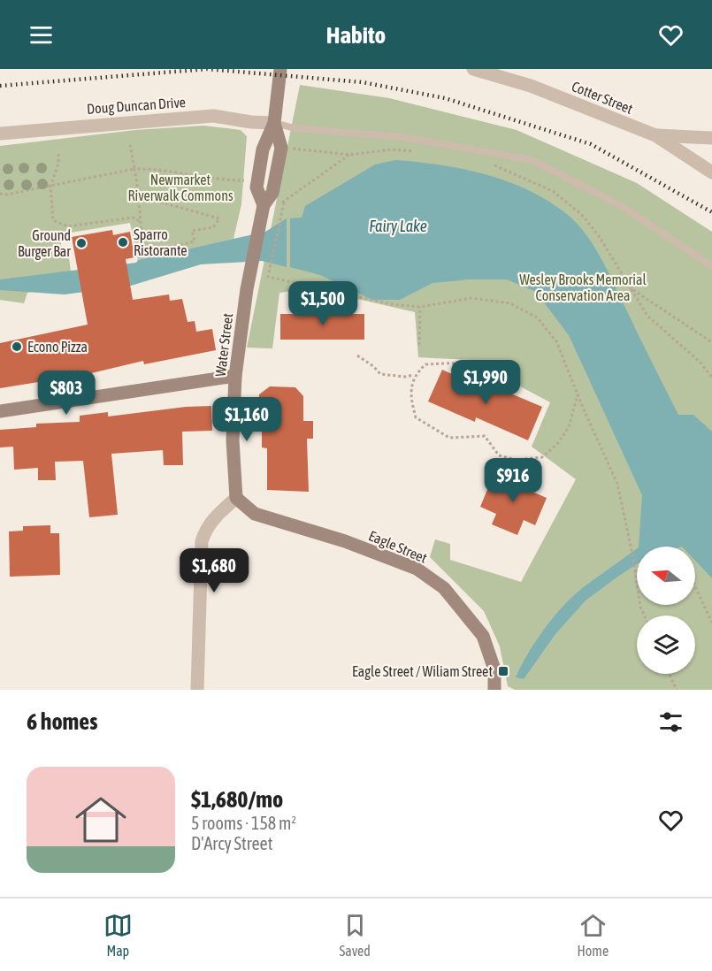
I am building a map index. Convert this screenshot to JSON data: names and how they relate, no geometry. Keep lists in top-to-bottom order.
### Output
{
  "streets": {
    "main road": ["Water Street", "Eagle Street"],
    "street": ["Cotter Street", "Doug Duncan Drive"]
  },
  "crossings": [
    ["Doug Duncan Drive", "Water Street"],
    ["Water Street", "Eagle Street"]
  ],
  "water": ["Fairy Lake"],
  "parks": ["Newmarket Riverwalk Commons", "Wesley Brooks Memorial Conservation Area"],
  "places": {
    "other": ["Sparro Ristorante", "Ground Burger Bar", "Econo Pizza"],
    "transit": ["Eagle Street / Wiliam Street"]
  },
  "north": "left",
  "page": {
    "header": "Habito",
    "price": [
      "$1,500",
      "$1,990",
      "$803",
      "$1,160",
      "$916",
      "$1,680"
    ],
    "heading": "6 homes",
    "list": [
      {
        "name": "$1,680/mo",
        "note": "5 rooms · 158 m² · D'Arcy Street"
      }
    ],
    "tabs": ["Map", "Saved", "Home"]
  }
}
